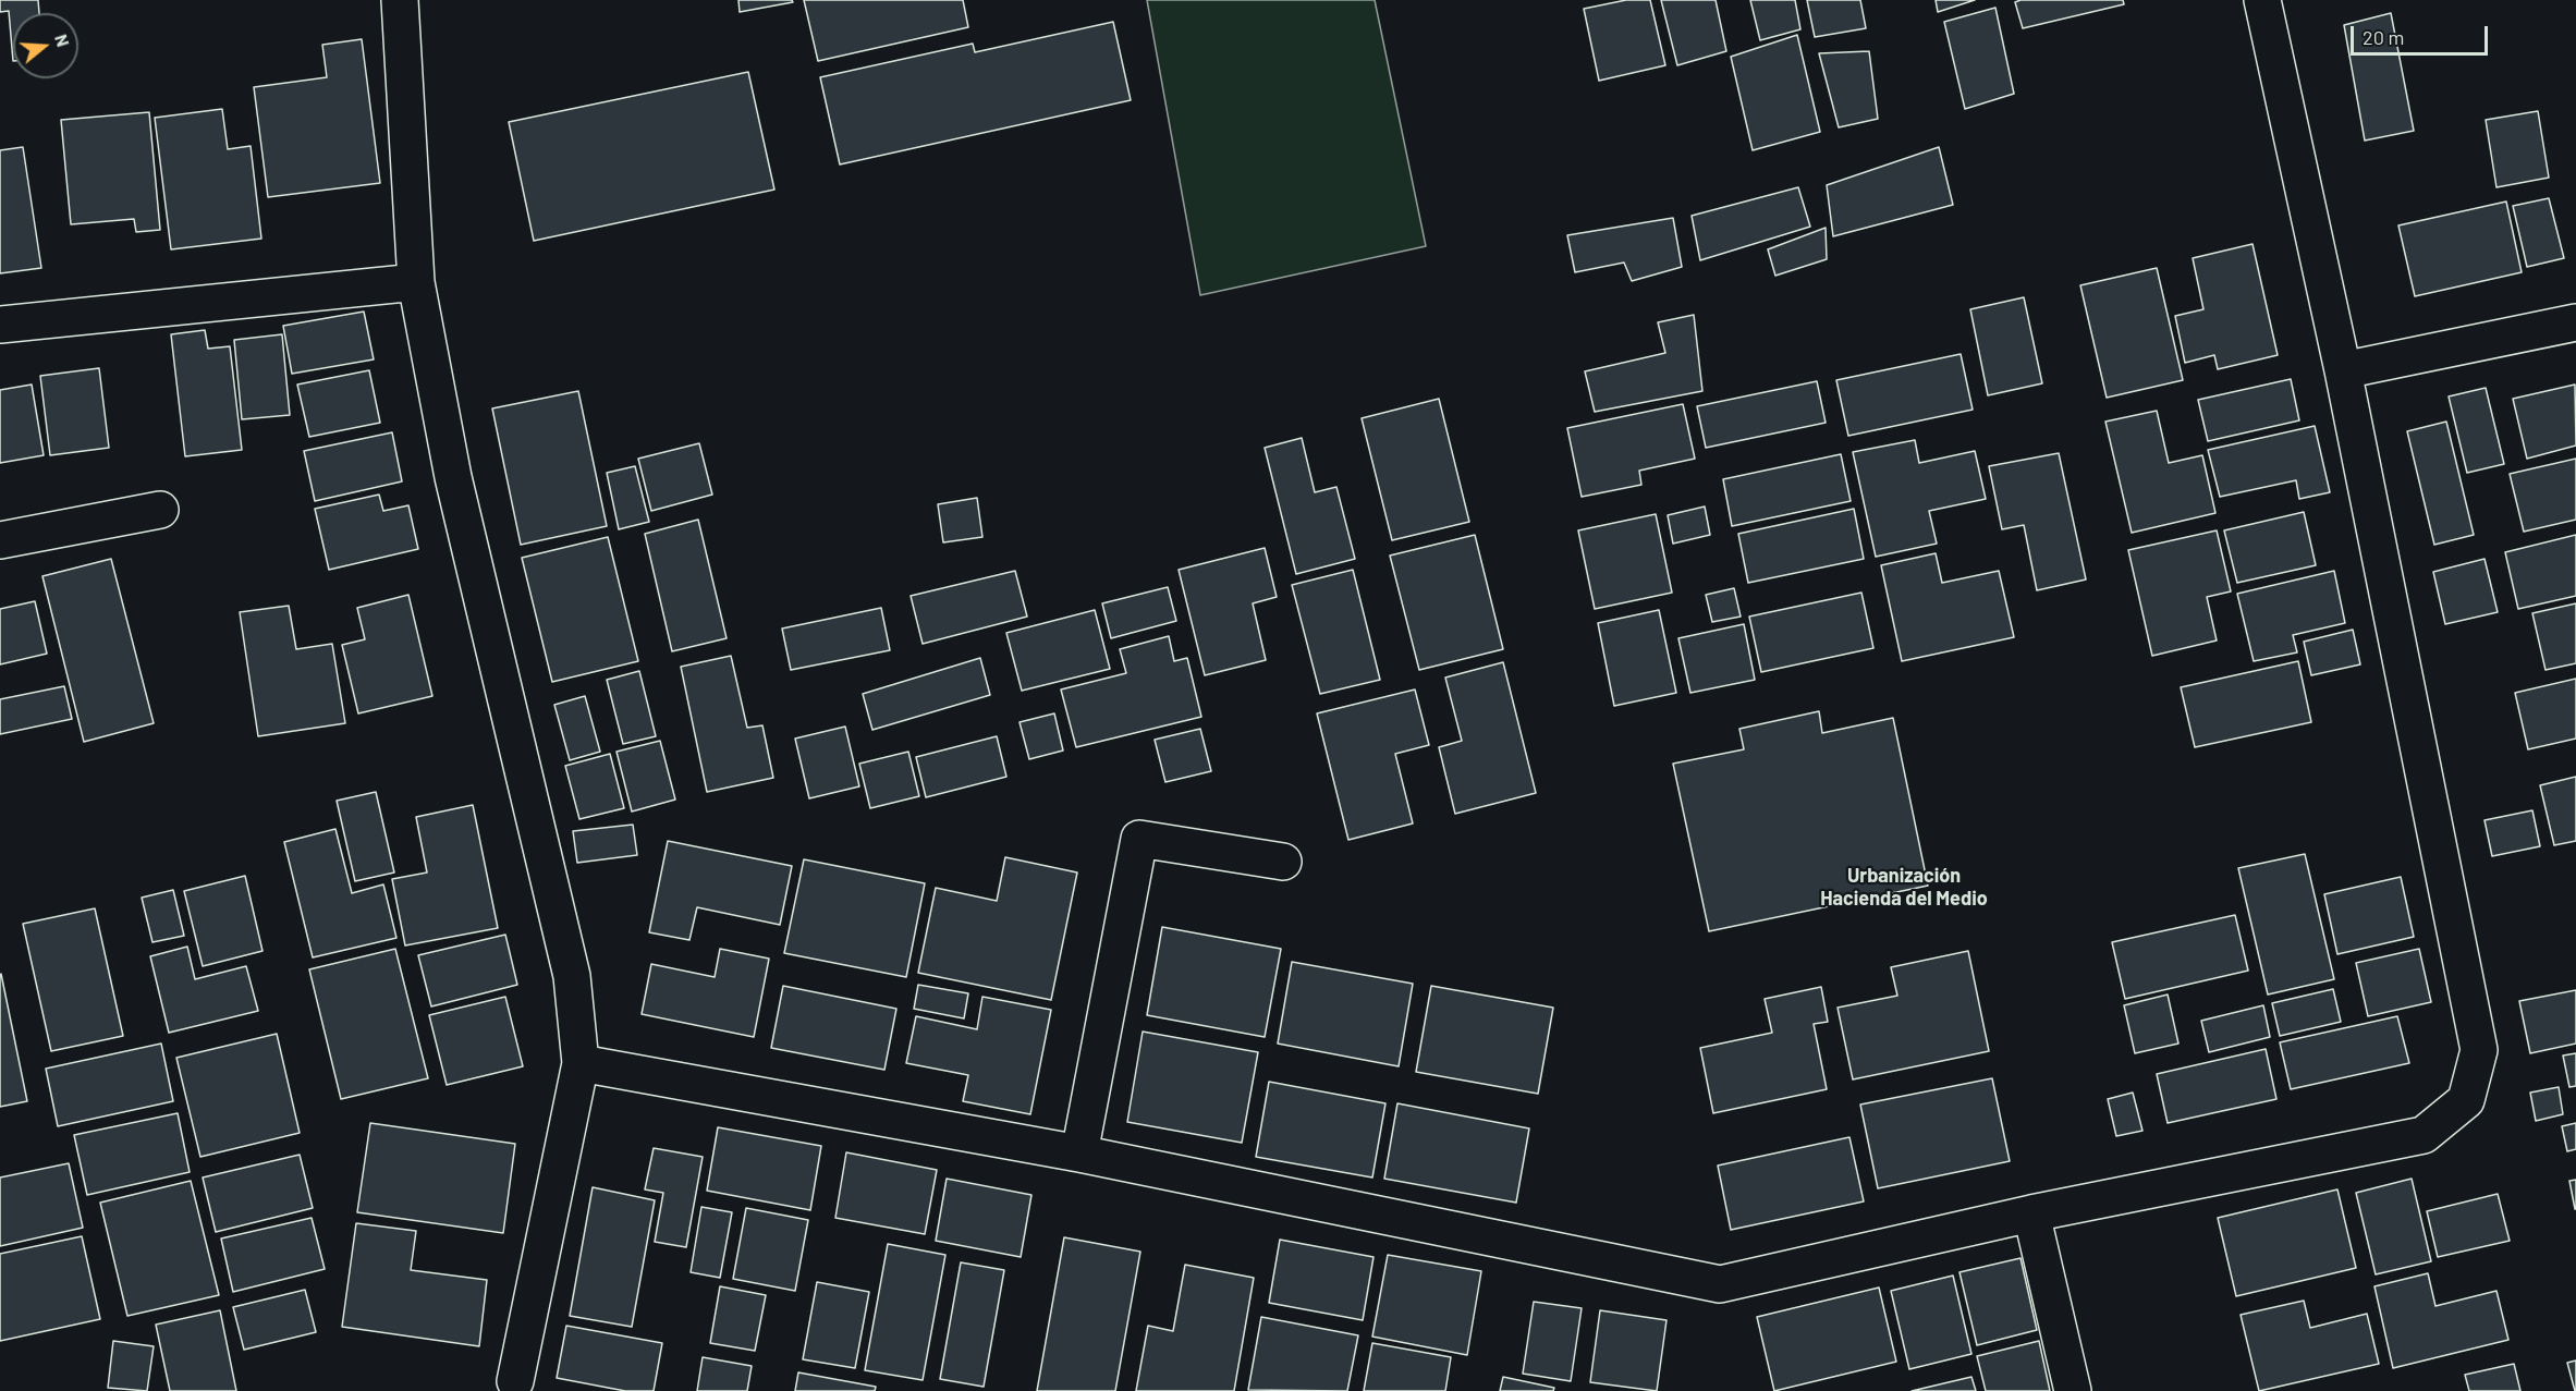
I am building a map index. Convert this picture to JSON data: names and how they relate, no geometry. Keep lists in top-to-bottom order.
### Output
{
  "districts": ["Urbanización Hacienda del Medio"],
  "scale_bar": "20 m",
  "north": "right"
}
